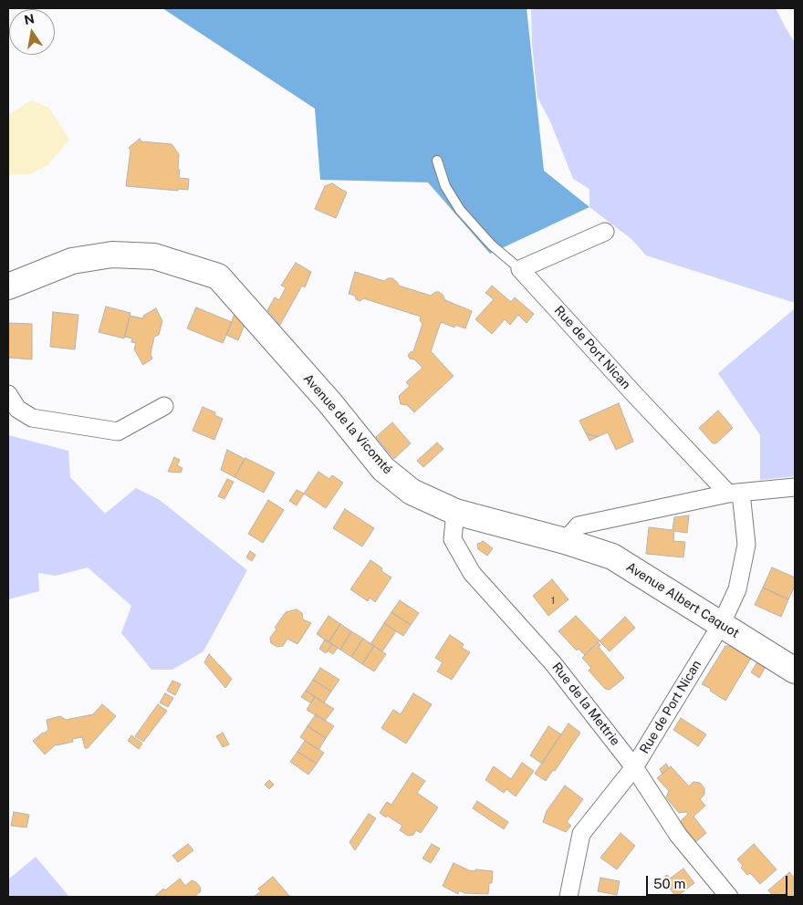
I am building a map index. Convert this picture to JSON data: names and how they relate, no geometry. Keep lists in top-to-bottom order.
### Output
{
  "streets": {
    "main road": ["Avenue de la Vicomté", "Avenue Albert Caquot"],
    "street": ["Rue de Port Nican", "Rue de la Mettrie"]
  },
  "crossings": [
    ["Rue de Port Nican", "Avenue Albert Caquot"],
    ["Rue de Port Nican", "Rue de la Mettrie"],
    ["Avenue de la Vicomté", "Avenue Albert Caquot"],
    ["Avenue de la Vicomté", "Rue de la Mettrie"]
  ],
  "house_numbers": ["1"],
  "scale_bar": "50 m",
  "north": "top"
}
